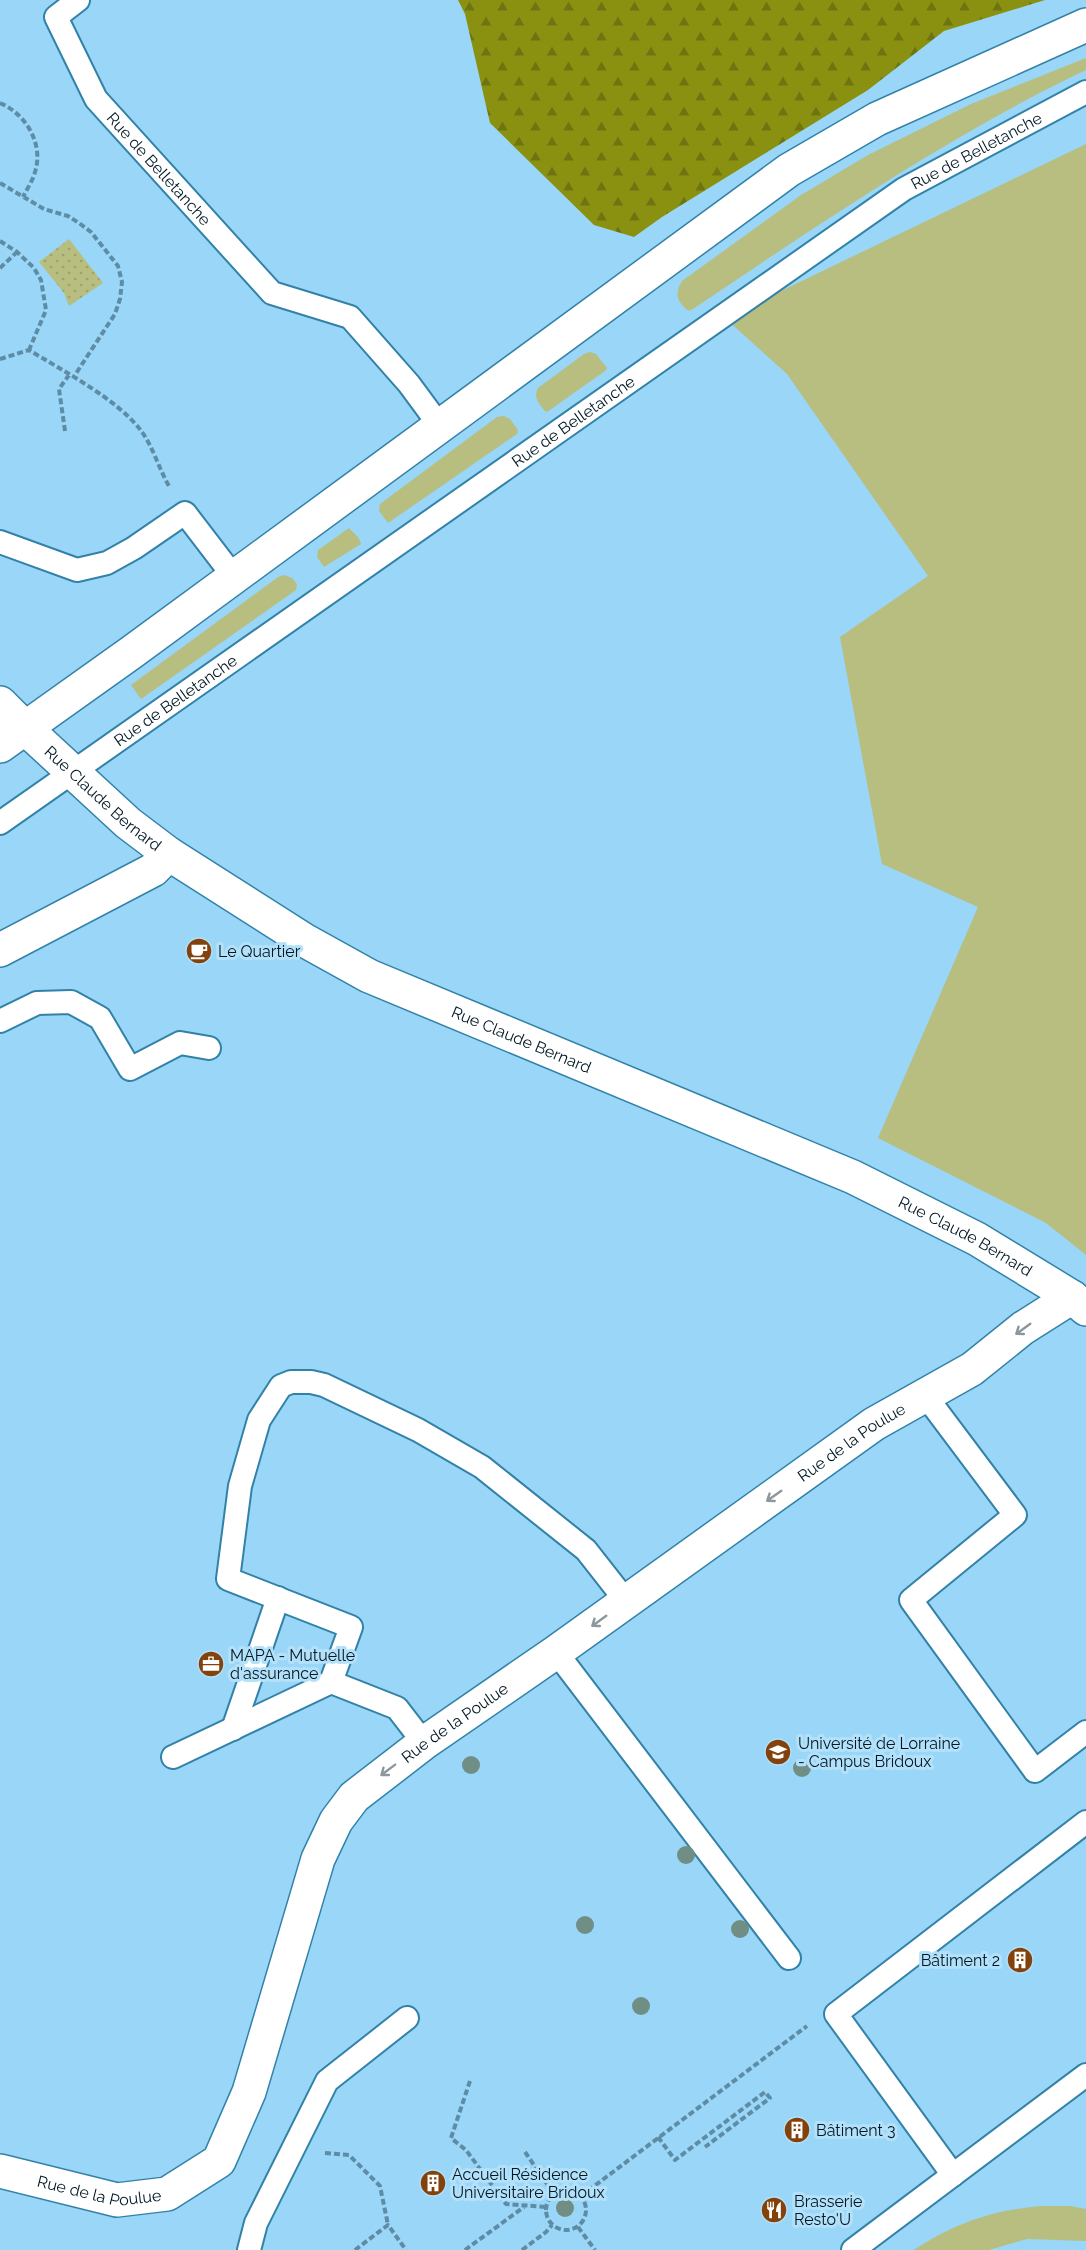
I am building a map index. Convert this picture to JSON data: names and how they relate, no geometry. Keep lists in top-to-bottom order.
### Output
{
  "streets": {
    "street": ["Rue Claude Bernard", "Rue de la Poulue"],
    "lane": ["Rue de Belletanche"]
  },
  "crossings": [
    ["Rue de Belletanche", "Rue Claude Bernard"],
    ["Rue Claude Bernard", "Rue de la Poulue"]
  ],
  "one_way": ["Rue de la Poulue"],
  "places": {
    "cafe": ["Le Quartier"],
    "office": ["MAPA - Mutuelle d'assurance"],
    "school or university": ["Université de Lorraine - Campus Bridoux"],
    "building": ["Bâtiment 2", "Bâtiment 3", "Accueil Résidence Universitaire Bridoux"],
    "restaurant": ["Brasserie Resto'U"]
  }
}
